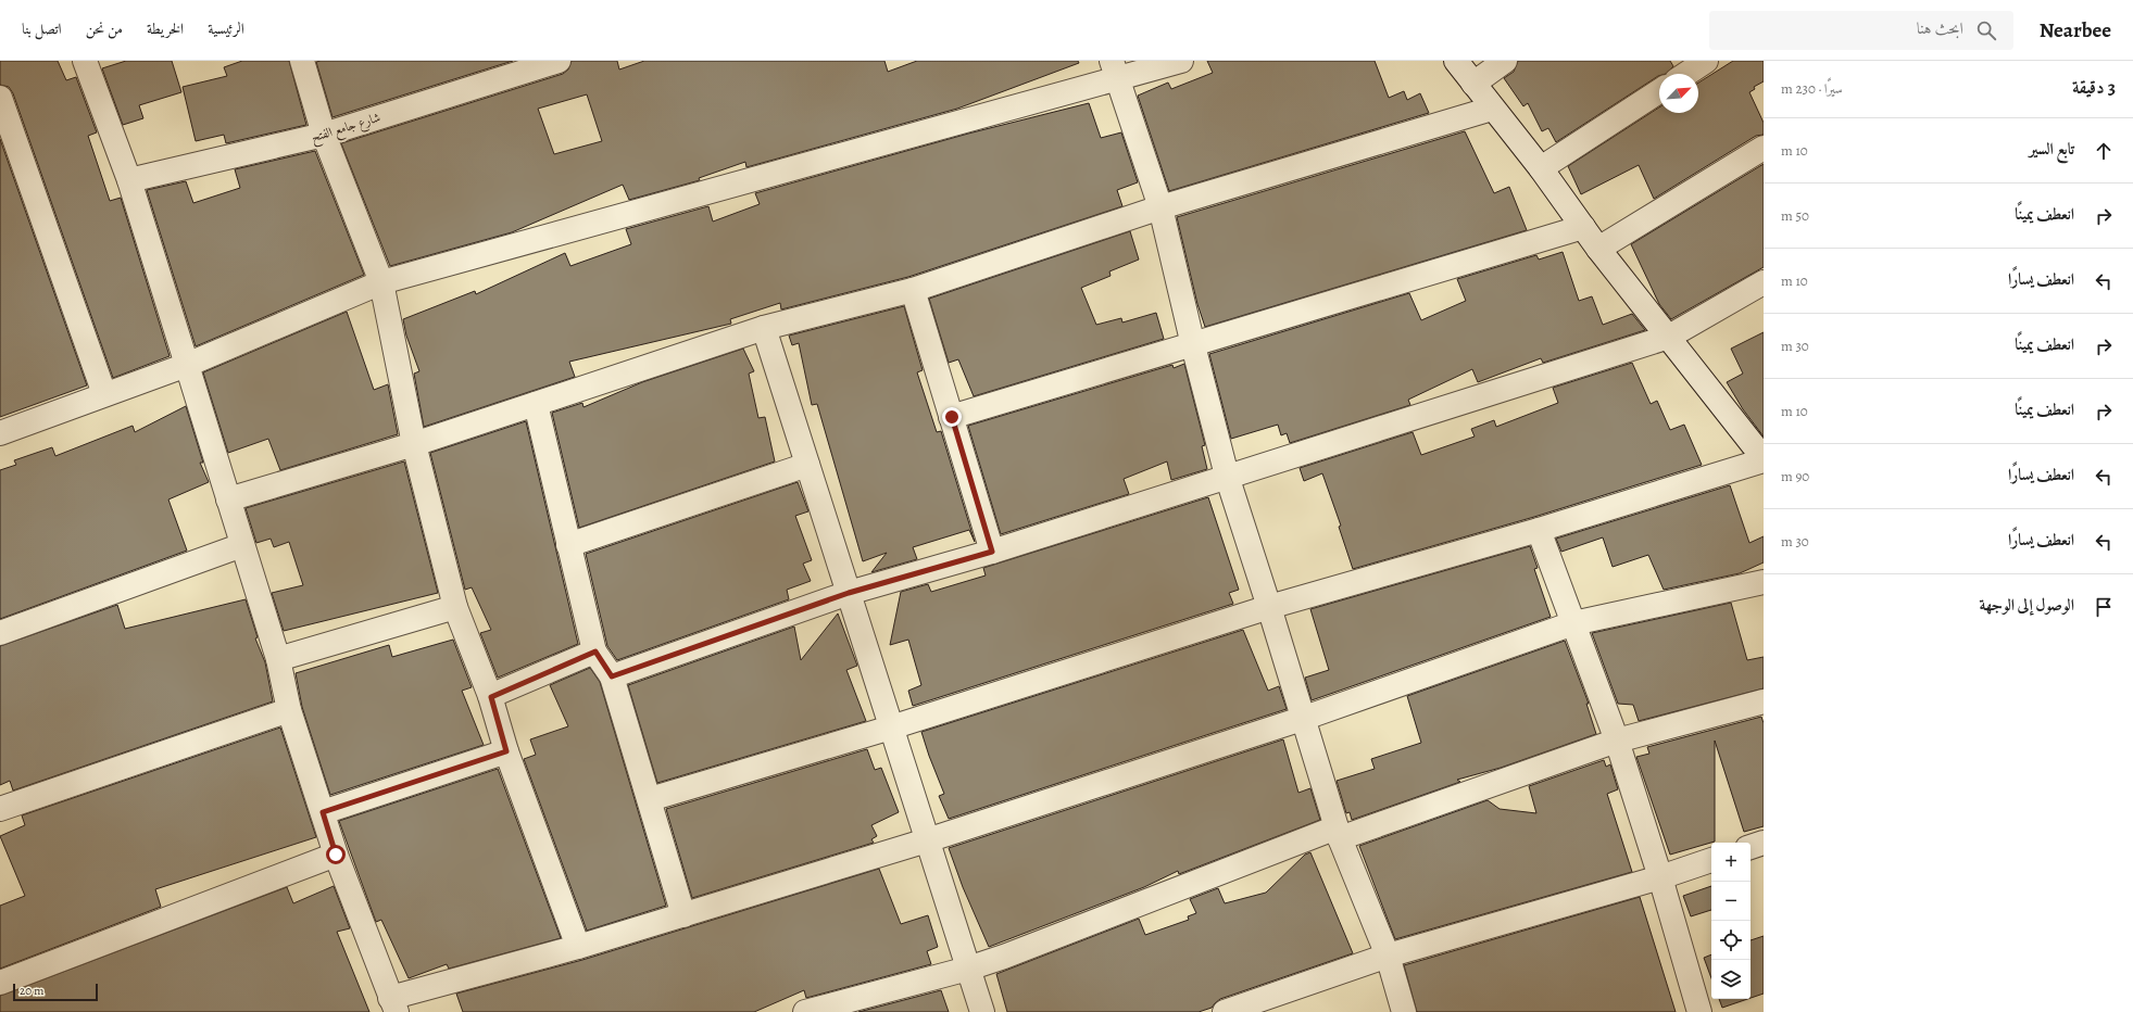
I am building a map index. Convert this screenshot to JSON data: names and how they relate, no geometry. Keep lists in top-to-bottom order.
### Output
{
  "streets": {
    "street": ["شارع جامع الفتح"]
  },
  "scale_bar": "20 m",
  "north": "top right",
  "page": {
    "header": "Nearbee",
    "search": "ابحث هنا",
    "nav": [
      "الرئيسية",
      "الخريطة",
      "من نحن",
      "اتصل بنا"
    ],
    "heading": ["3 دقيقة", "سيرًا · 230 m"],
    "list": [
      ["تابع السير", "10 m"],
      ["انعطف يمينًا", "50 m"],
      ["انعطف يسارًا", "10 m"],
      ["انعطف يمينًا", "30 m"],
      ["انعطف يمينًا", "10 m"],
      ["انعطف يسارًا", "90 m"],
      ["انعطف يسارًا", "30 m"],
      "الوصول إلى الوجهة"
    ],
    "map_buttons": ["+", "−"],
    "scale": "20 m"
  }
}
